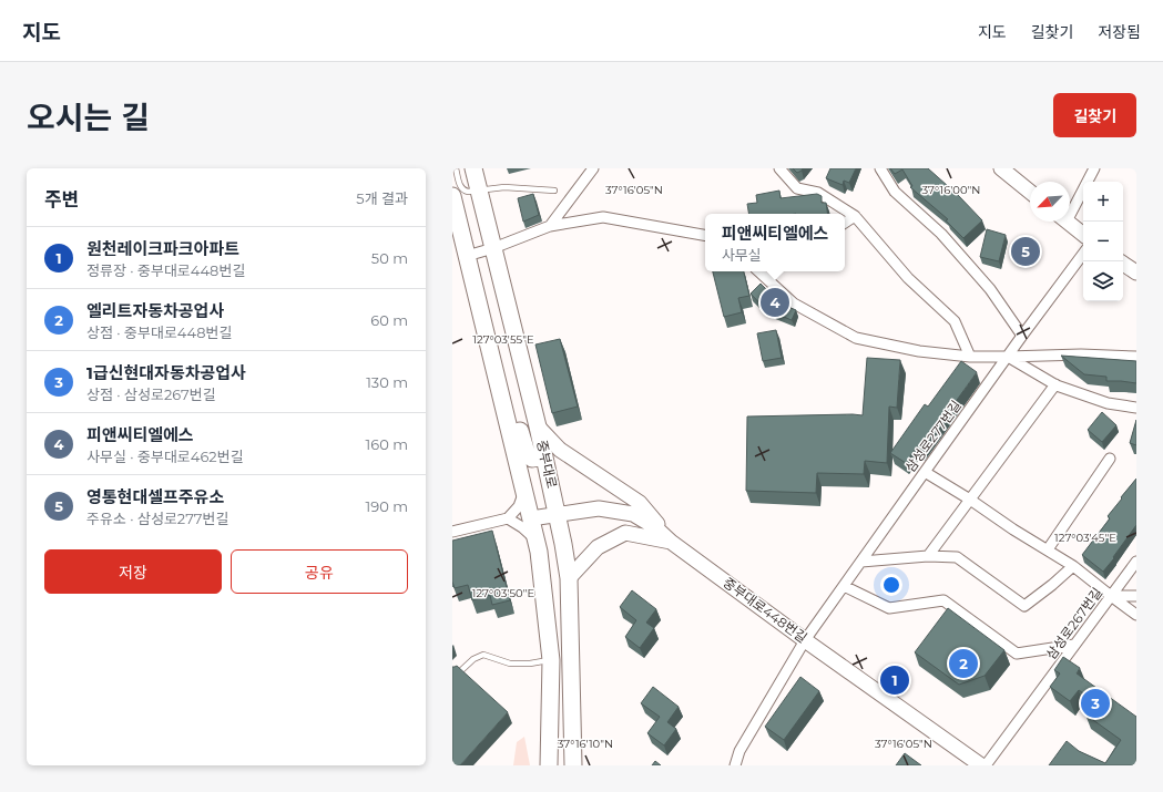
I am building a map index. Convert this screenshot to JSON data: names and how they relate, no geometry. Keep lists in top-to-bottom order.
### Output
{
  "streets": {
    "main road": ["중부대로"],
    "street": ["삼성로277번길", "중부대로448번길", "삼성로267번길"]
  },
  "crossings": [
    ["삼성로277번길", "중부대로448번길"],
    ["중부대로", "중부대로448번길"]
  ],
  "north": "bottom left",
  "page": {
    "header": "지도",
    "nav": ["지도", "길찾기", "저장됨"],
    "title": "오시는 길",
    "buttons": [
      "길찾기",
      ["저장", "공유"]
    ],
    "heading": ["주변", "5개 결과"],
    "map_buttons": ["+", "−"],
    "popup": ["피앤씨티엘에스", "사무실"],
    "list": [
      {
        "mark": "1",
        "name": "원천레이크파크아파트",
        "note": "정류장 · 중부대로448번길",
        "value": "50 m"
      },
      {
        "mark": "2",
        "name": "엘리트자동차공업사",
        "note": "상점 · 중부대로448번길",
        "value": "60 m"
      },
      {
        "mark": "3",
        "name": "1급신현대자동차공업사",
        "note": "상점 · 삼성로267번길",
        "value": "130 m"
      },
      {
        "mark": "4",
        "name": "피앤씨티엘에스",
        "note": "사무실 · 중부대로462번길",
        "value": "160 m"
      },
      {
        "mark": "5",
        "name": "영통현대셀프주유소",
        "note": "주유소 · 삼성로277번길",
        "value": "190 m"
      }
    ],
    "pins": [
      "5",
      "4",
      "2",
      "1",
      "3"
    ]
  },
  "coordinates": [
    "37°16'05\"N",
    "37°16'00\"N",
    "127°03'55\"E",
    "127°03'45\"E",
    "127°03'50\"E",
    "37°16'10\"N"
  ]
}
